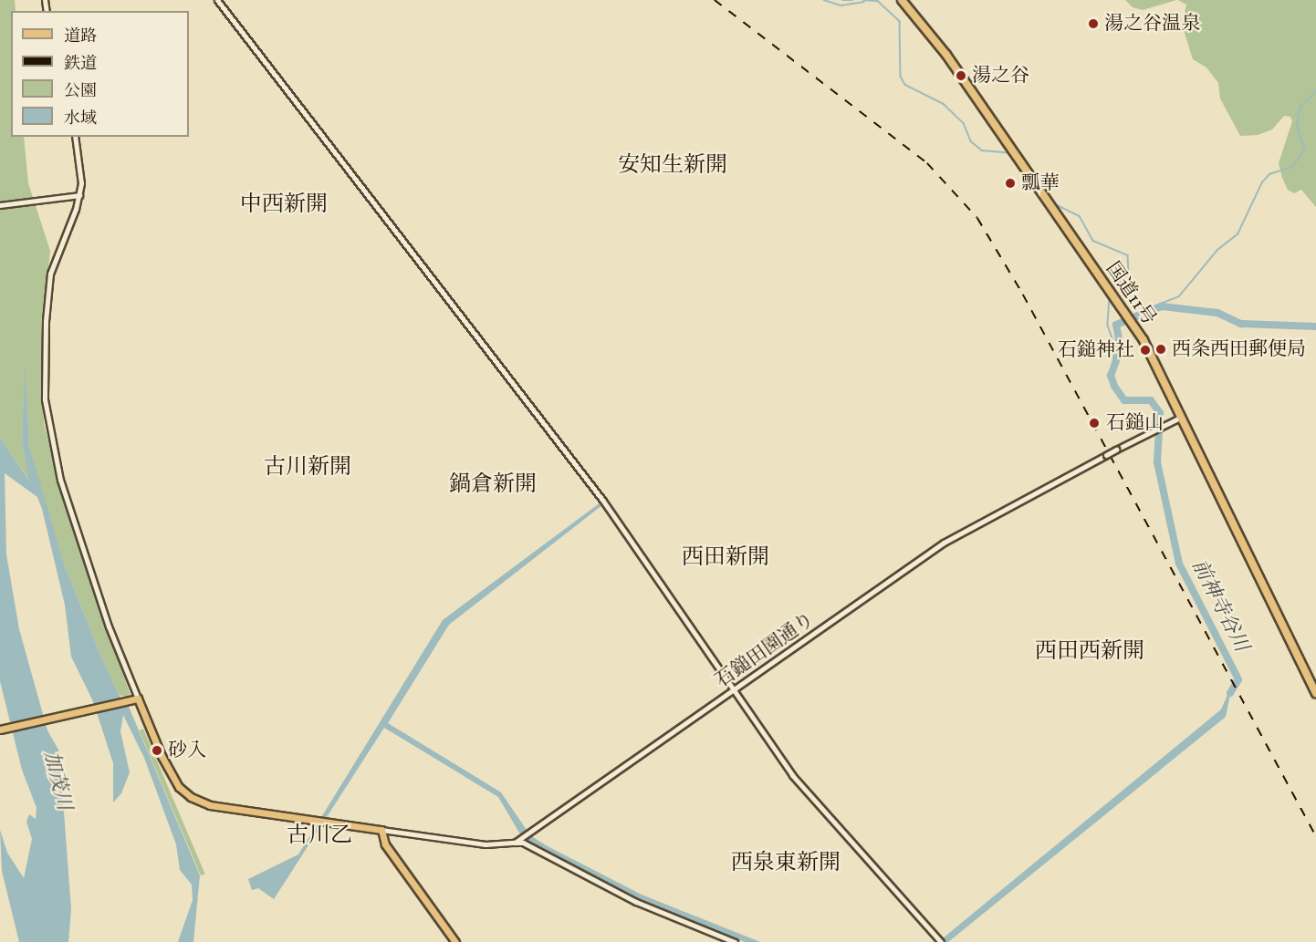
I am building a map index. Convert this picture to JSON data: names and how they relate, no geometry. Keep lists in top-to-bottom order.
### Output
{
  "streets": {
    "highway": ["国道11号"],
    "street": ["石鎚田園通り"]
  },
  "crossings": [
    ["国道11号", "石鎚田園通り"]
  ],
  "districts": [
    "安知生新開",
    "中西新開",
    "古川新開",
    "鍋倉新開",
    "西田新開",
    "西田西新開",
    "古川乙",
    "西泉東新開"
  ],
  "water": ["前神寺谷川", "加茂川"],
  "places": [
    "湯之谷温泉",
    "湯之谷",
    "瓢華",
    "西条西田郵便局",
    "石鎚神社",
    "石鎚山",
    "砂入"
  ],
  "legend": [
    "道路",
    "鉄道",
    "公園",
    "水域"
  ]
}
